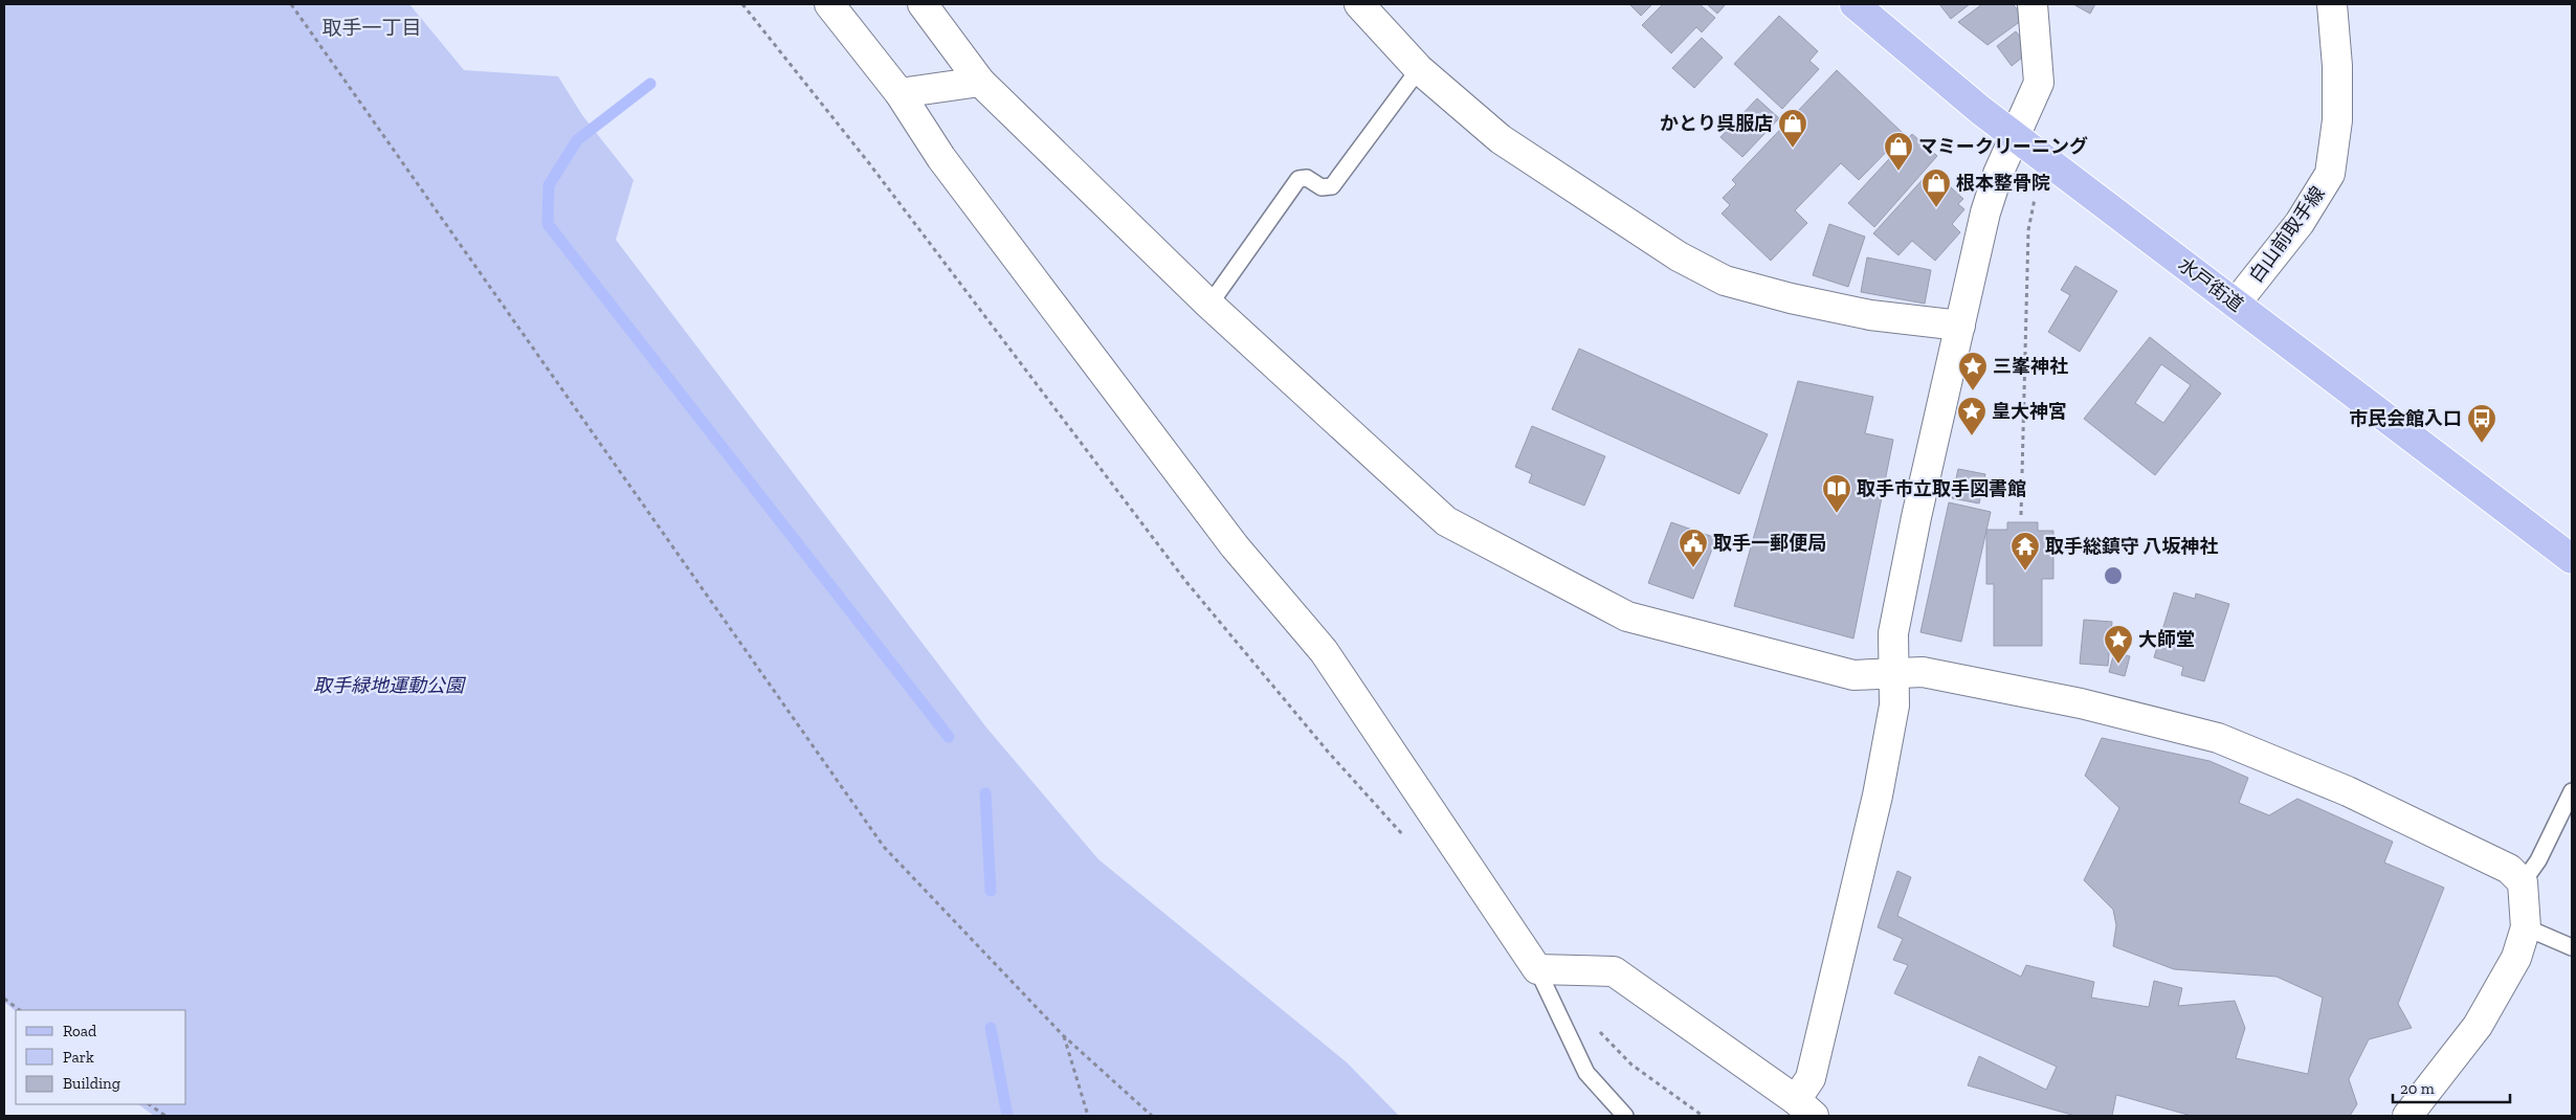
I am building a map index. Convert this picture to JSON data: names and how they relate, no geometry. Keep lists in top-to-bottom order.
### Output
{
  "streets": {
    "main road": ["水戸街道"],
    "street": ["白山前取手線"]
  },
  "crossings": [
    ["白山前取手線", "水戸街道"]
  ],
  "districts": ["取手一丁目"],
  "parks": ["取手緑地運動公園"],
  "places": {
    "shop": ["かとり呉服店", "マミークリーニング", "根本整骨院"],
    "place": ["三峯神社", "皇大神宮", "大師堂"],
    "bus stop": ["市民会館入口"],
    "library": ["取手市立取手図書館"],
    "public building": ["取手一郵便局"],
    "temple": ["取手総鎮守 八坂神社"]
  },
  "legend": ["Road", "Park", "Building"],
  "scale_bar": "20 m"
}
